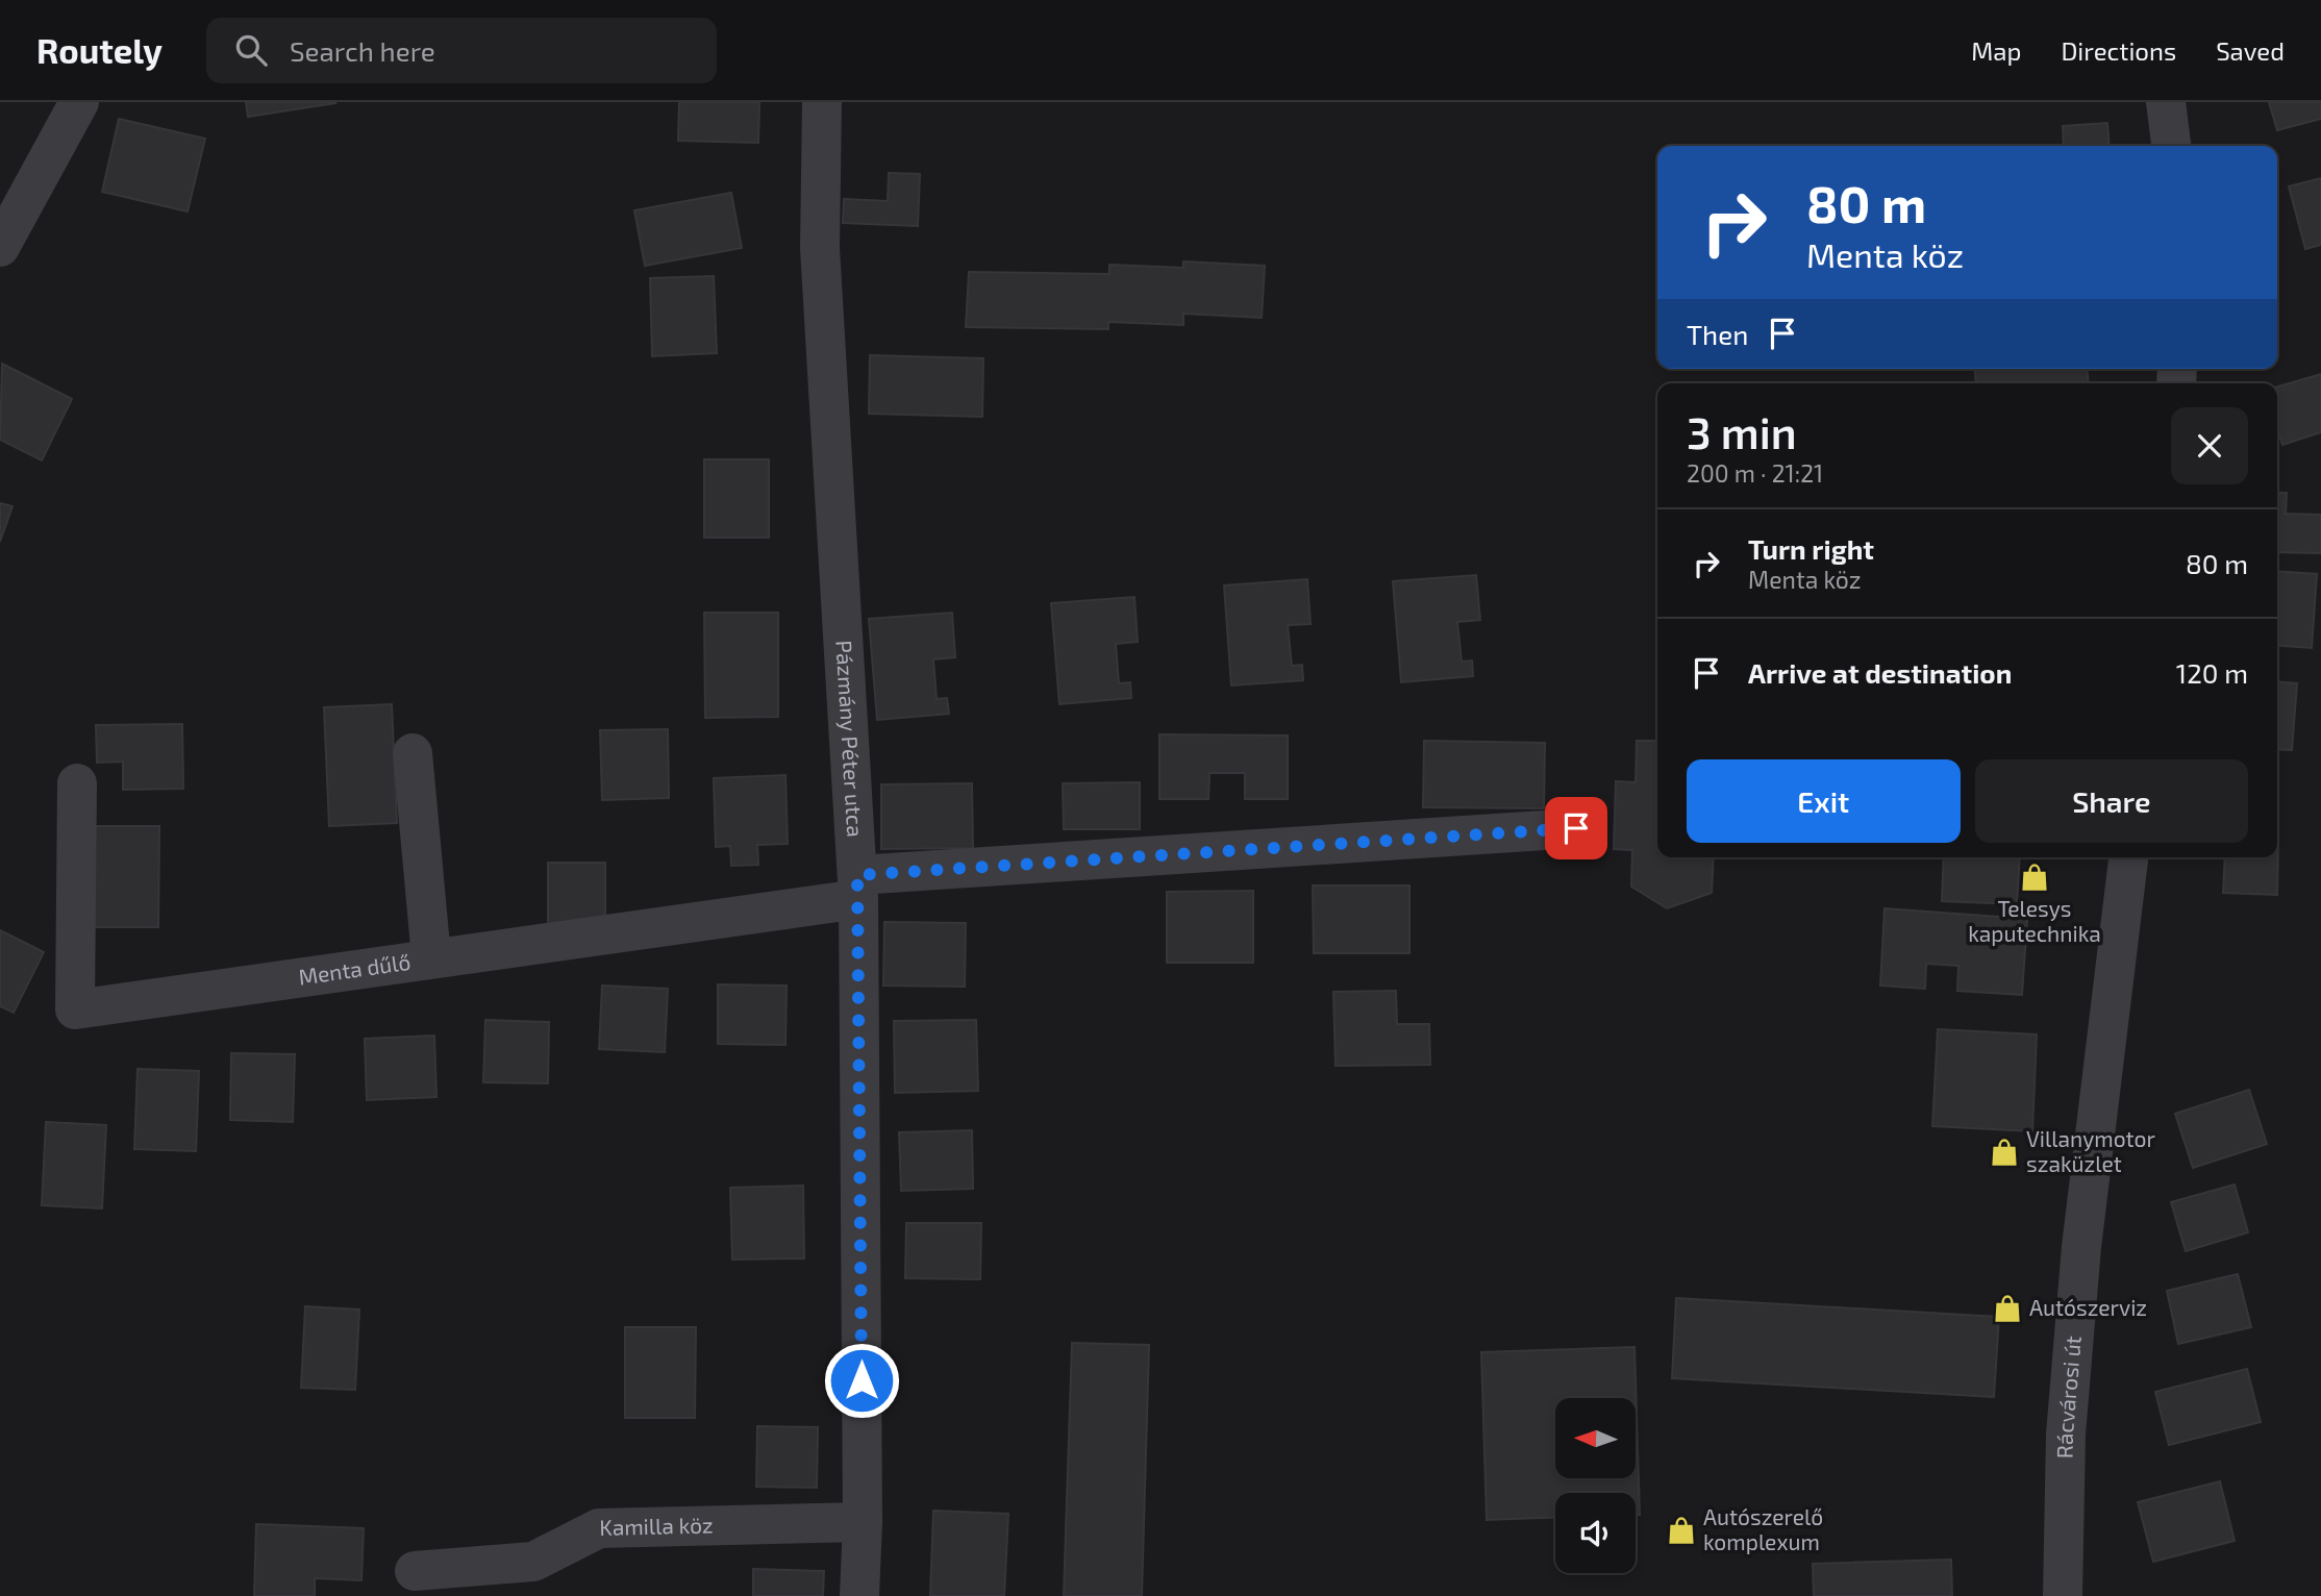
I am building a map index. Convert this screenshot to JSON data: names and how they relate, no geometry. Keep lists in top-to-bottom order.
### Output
{
  "streets": {
    "street": [
      "Pázmány Péter utca",
      "Menta dűlő",
      "Rácvárosi út",
      "Kamilla köz"
    ]
  },
  "crossings": [
    ["Pázmány Péter utca", "Menta dűlő"],
    ["Pázmány Péter utca", "Kamilla köz"]
  ],
  "places": {
    "shop": [
      "Telesys kaputechnika",
      "Villanymotor szaküzlet",
      "Autószerviz",
      "Autószerelő komplexum"
    ]
  },
  "north": "left",
  "page": {
    "header": "Routely",
    "search": "Search here",
    "nav": ["Map", "Directions", "Saved"],
    "turn": ["80 m", "Menta köz"],
    "then": "Then",
    "heading": ["3 min", "200 m · 21:21"],
    "list": [
      {
        "name": "Turn right",
        "note": "Menta köz",
        "value": "80 m"
      },
      {
        "name": "Arrive at destination",
        "value": "120 m"
      }
    ],
    "buttons": ["Exit", "Share"]
  }
}
